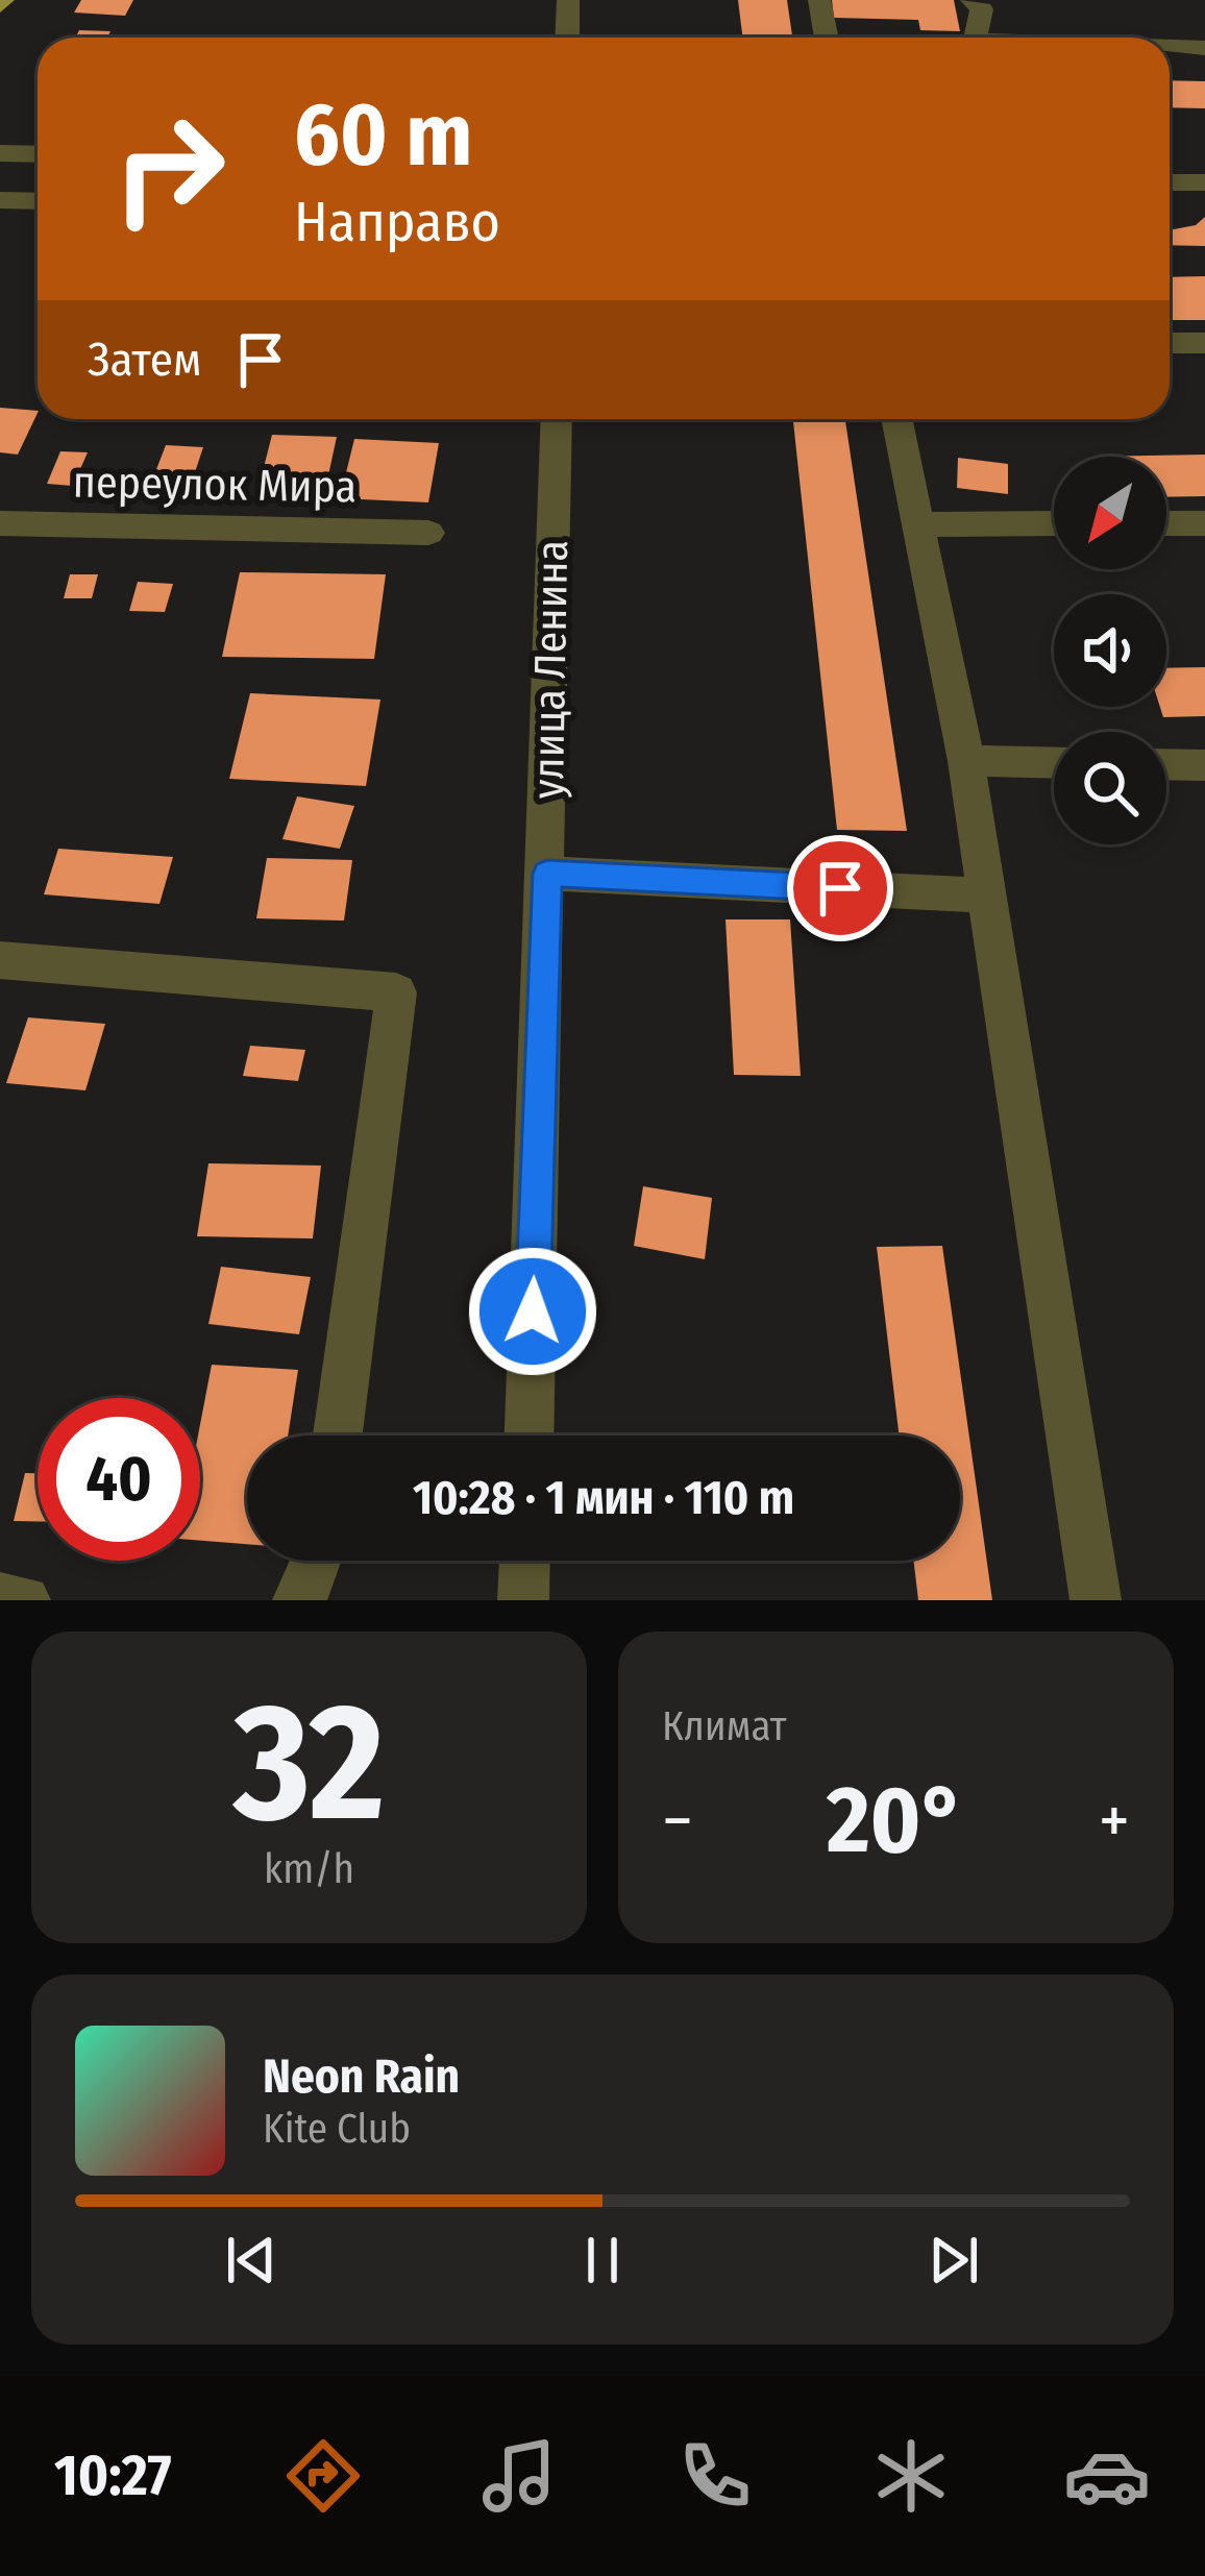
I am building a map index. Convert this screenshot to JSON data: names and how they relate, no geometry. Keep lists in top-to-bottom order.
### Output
{
  "streets": {
    "street": ["переулок Мира", "улица Ленина"]
  },
  "north": "bottom left",
  "page": {
    "turn": ["60 m", "Направо"],
    "then": "Затем",
    "limit": "40",
    "trip": "10:28 · 1 мин · 110 m",
    "tile": [
      ["32", "km/h"],
      "Климат"
    ],
    "heat": ["−", "20°", "+"],
    "song": ["Neon Rain", "Kite Club"],
    "tabs": "10:27"
  }
}
